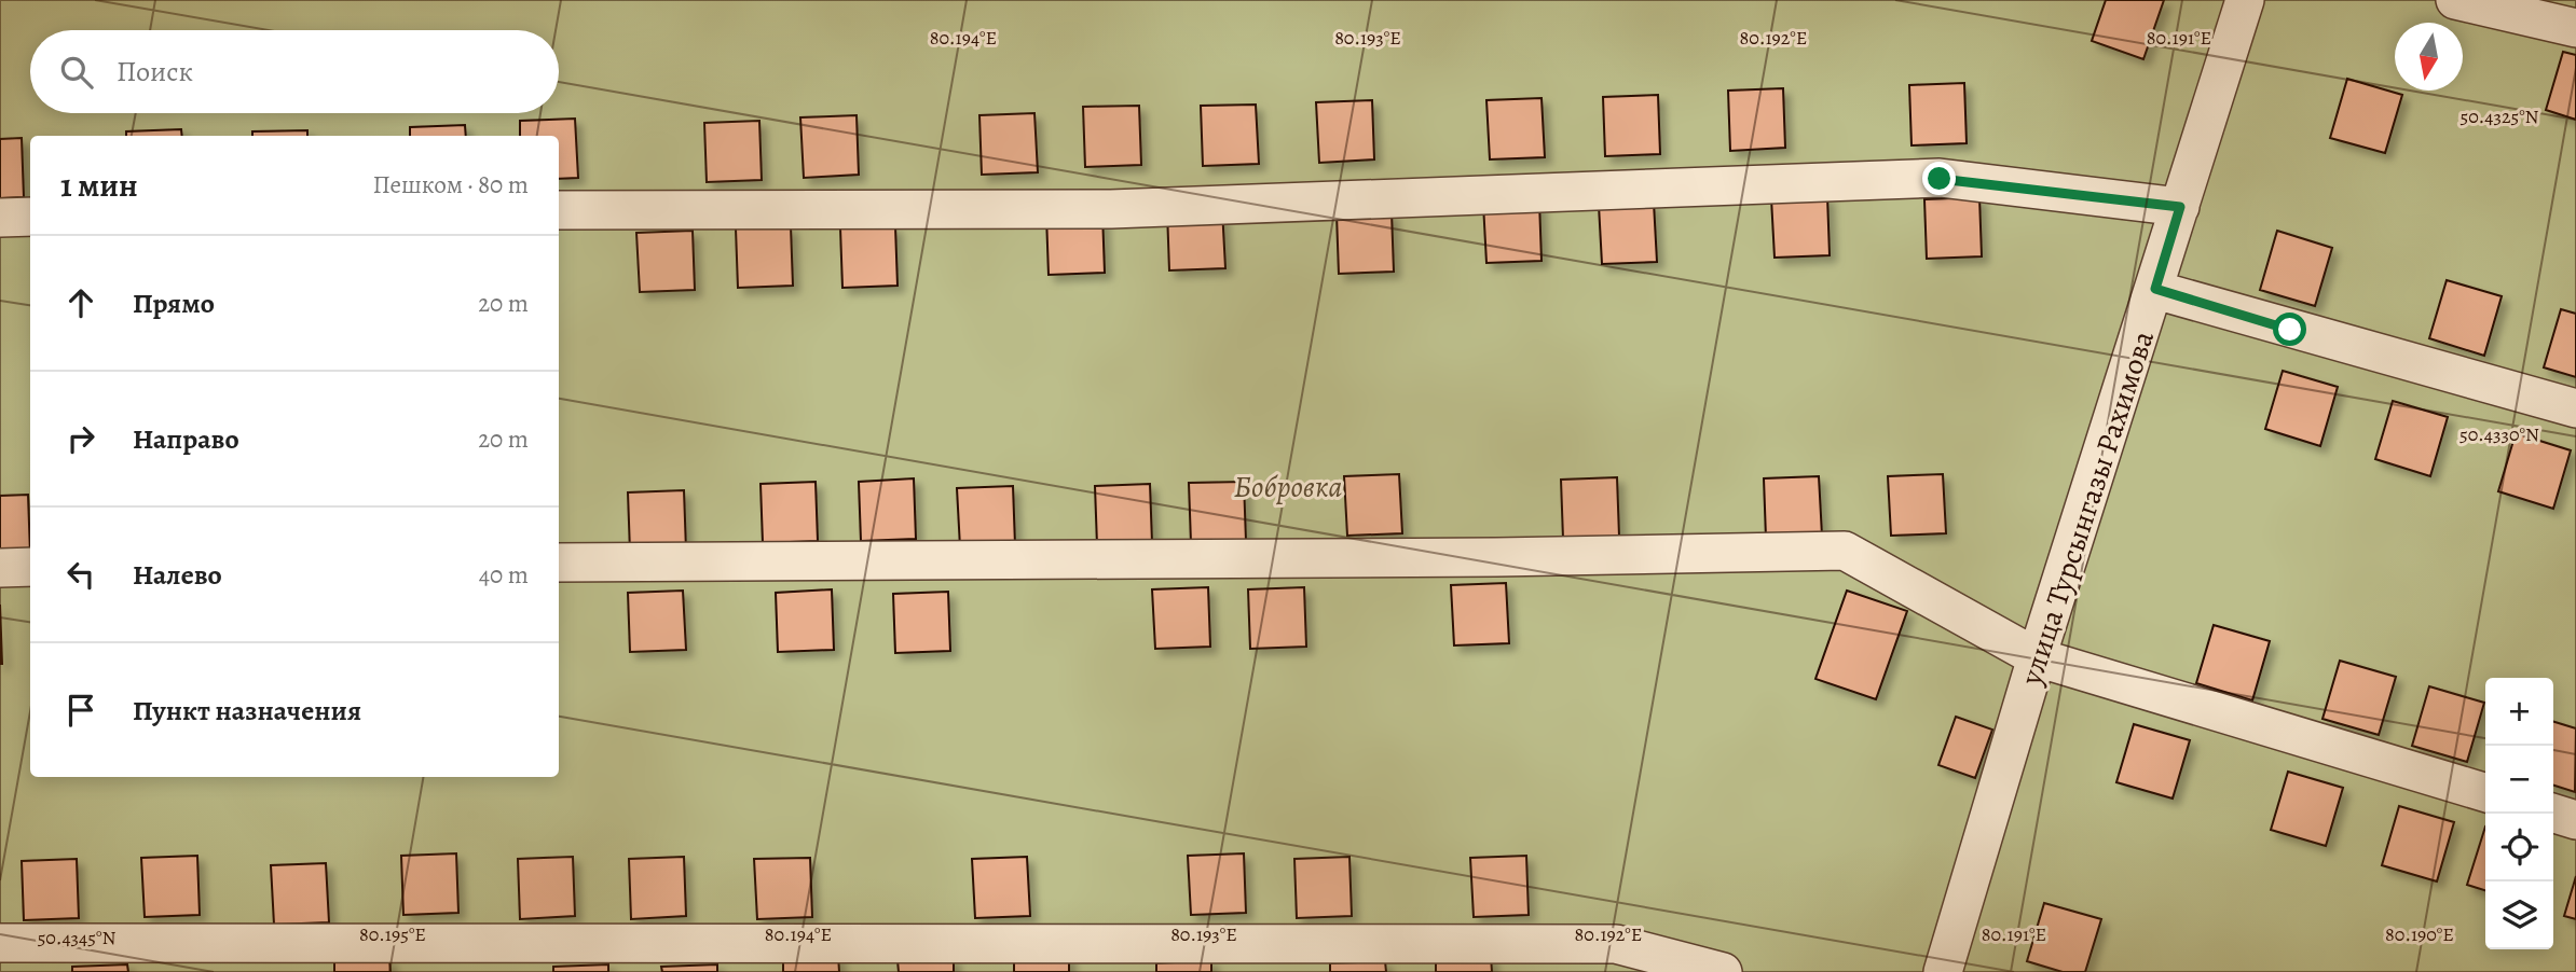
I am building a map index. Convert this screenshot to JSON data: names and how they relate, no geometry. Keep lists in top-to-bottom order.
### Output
{
  "streets": {
    "street": ["улица Турсынгазы Рахимова"]
  },
  "parks": ["Бобровка"],
  "north": "bottom",
  "page": {
    "search": "Поиск",
    "heading": ["1 мин", "Пешком · 80 m"],
    "list": [
      ["Прямо", "20 m"],
      ["Направо", "20 m"],
      ["Налево", "40 m"],
      "Пункт назначения"
    ],
    "map_buttons": ["+", "−"]
  },
  "coordinates": [
    "80.194°E",
    "80.193°E",
    "80.192°E",
    "80.191°E",
    "50.4325°N",
    "50.4330°N",
    "80.195°E",
    "80.190°E",
    "50.4345°N"
  ]
}
